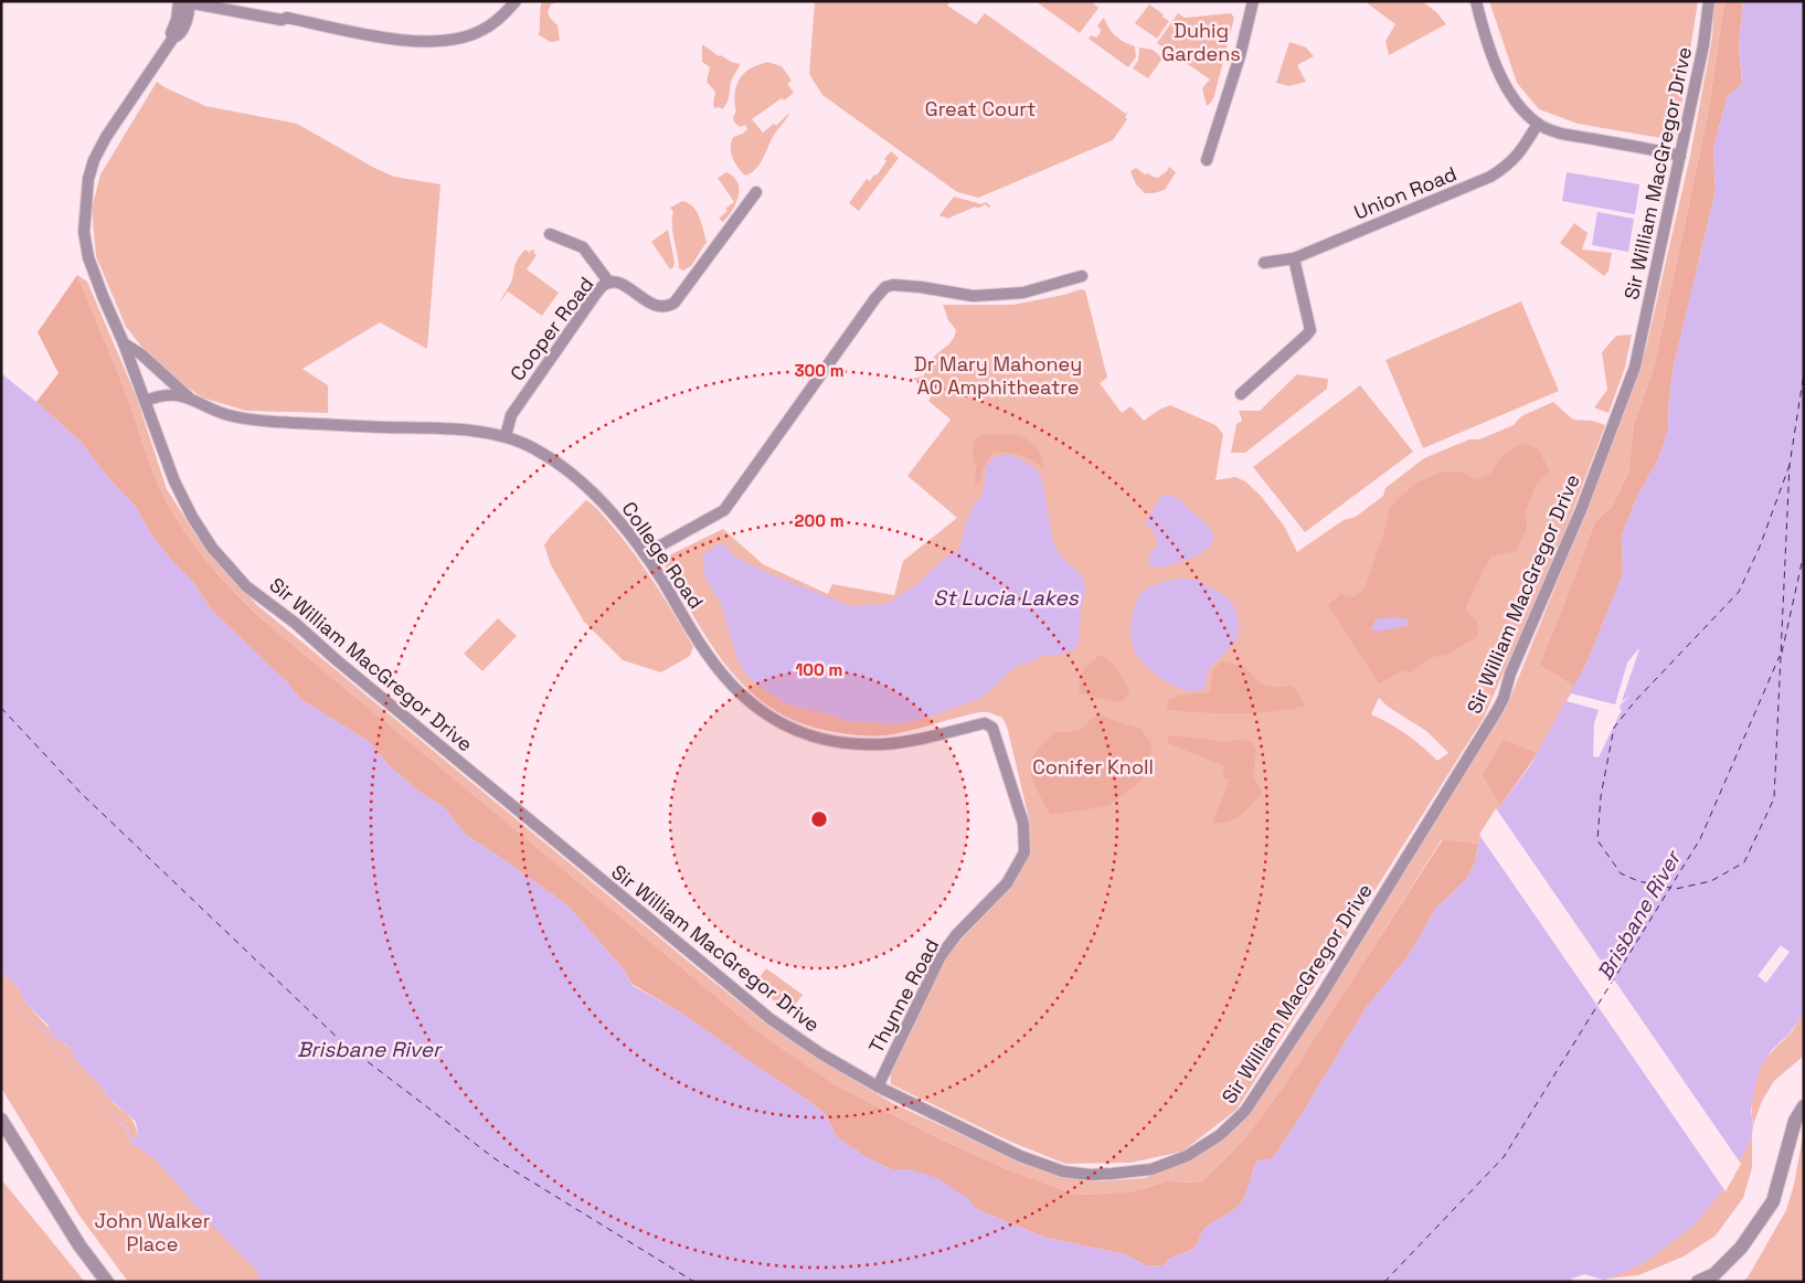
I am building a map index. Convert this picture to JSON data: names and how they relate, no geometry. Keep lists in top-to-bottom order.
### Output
{
  "streets": {
    "street": [
      "Sir William MacGregor Drive",
      "Union Road",
      "Cooper Road",
      "College Road",
      "Thynne Road"
    ]
  },
  "crossings": [
    ["Sir William MacGregor Drive", "College Road"],
    ["Sir William MacGregor Drive", "Thynne Road"],
    ["Cooper Road", "College Road"],
    ["College Road", "Thynne Road"]
  ],
  "water": ["St Lucia Lakes", "Brisbane River"],
  "parks": [
    "Duhig Gardens",
    "Great Court",
    "Dr Mary Mahoney AO Amphitheatre",
    "Conifer Knoll",
    "John Walker Place"
  ],
  "rings": ["300 m", "200 m", "100 m"]
}
